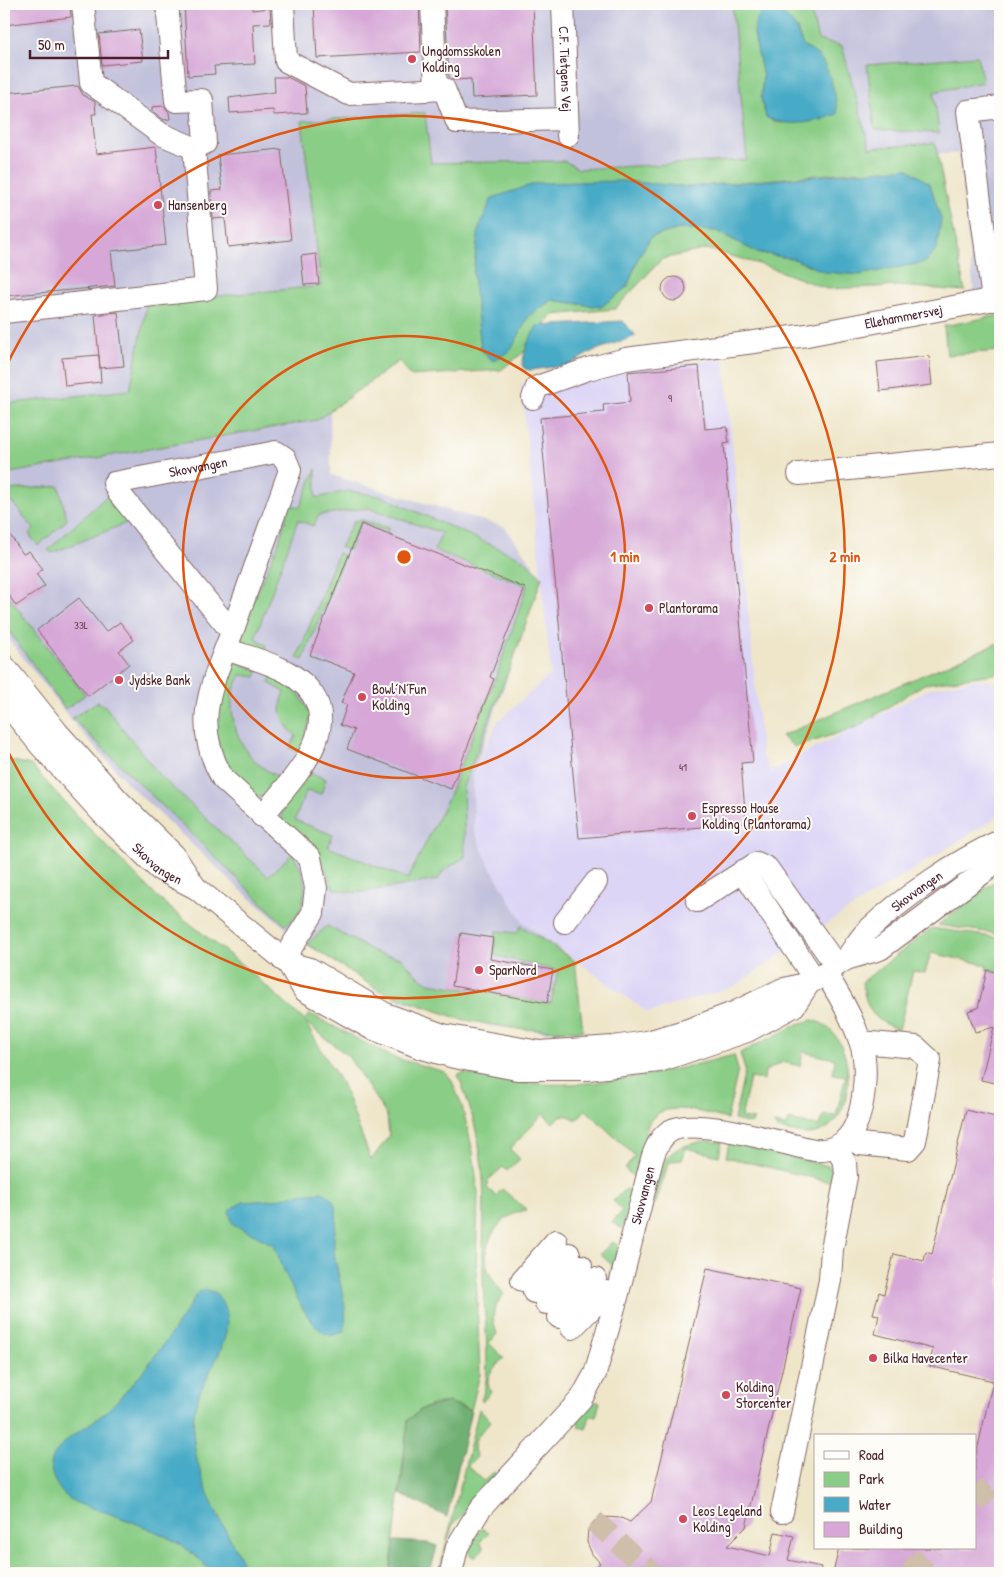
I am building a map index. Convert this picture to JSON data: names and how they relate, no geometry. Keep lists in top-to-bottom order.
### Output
{
  "streets": {
    "street": ["C.F. Tietgens Vej", "Ellehammersvej", "Skovvangen"]
  },
  "places": [
    "Ungdomsskolen Kolding",
    "Hansenberg",
    "Plantorama",
    "Jydske Bank",
    "Bowl´N´Fun Kolding",
    "Espresso House Kolding (Plantorama)",
    "SparNord",
    "Bilka Havecenter",
    "Kolding Storcenter",
    "Leos Legeland Kolding"
  ],
  "house_numbers": ["9", "33L", "41"],
  "legend": [
    "Road",
    "Park",
    "Water",
    "Building"
  ],
  "scale_bar": "50 m",
  "rings": ["1 min", "2 min"]
}
